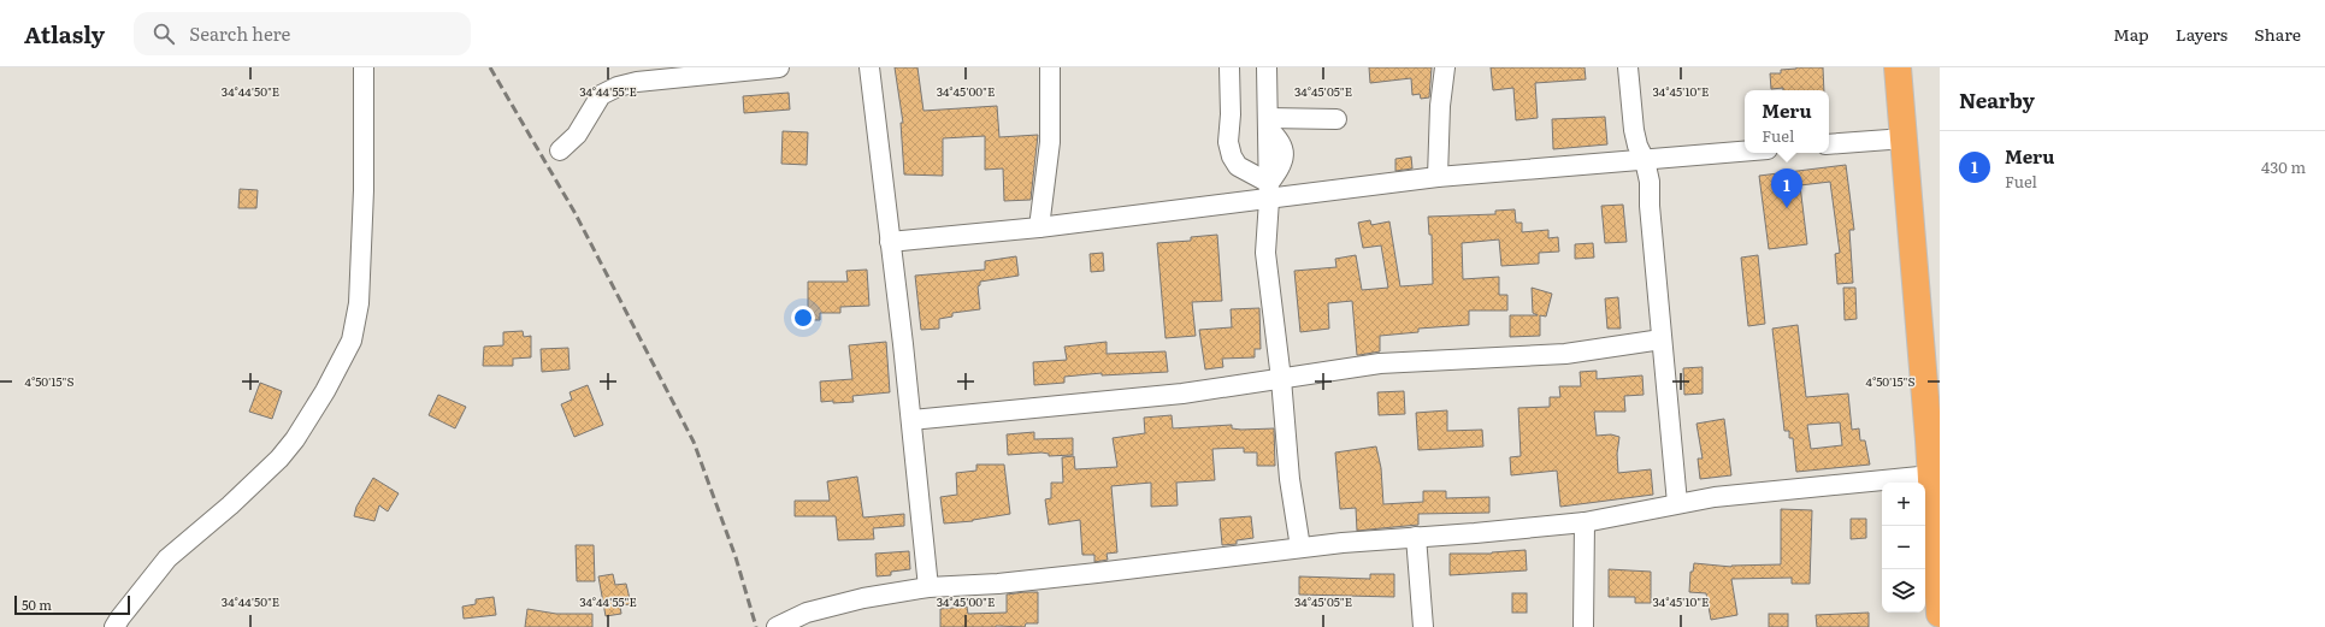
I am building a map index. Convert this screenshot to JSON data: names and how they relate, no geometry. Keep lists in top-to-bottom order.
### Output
{
  "scale_bar": "50 m",
  "page": {
    "header": "Atlasly",
    "search": "Search here",
    "nav": ["Map", "Layers", "Share"],
    "heading": "Nearby",
    "popup": ["Meru", "Fuel"],
    "list": [
      {
        "mark": "1",
        "name": "Meru",
        "note": "Fuel",
        "value": "430 m"
      }
    ],
    "pins": "1",
    "map_buttons": ["+", "−"],
    "scale": "50 m"
  },
  "coordinates": [
    "34°44'50\"E",
    "34°44'55\"E",
    "34°45'00\"E",
    "34°45'05\"E",
    "34°45'10\"E",
    "4°50'15\"S"
  ]
}
